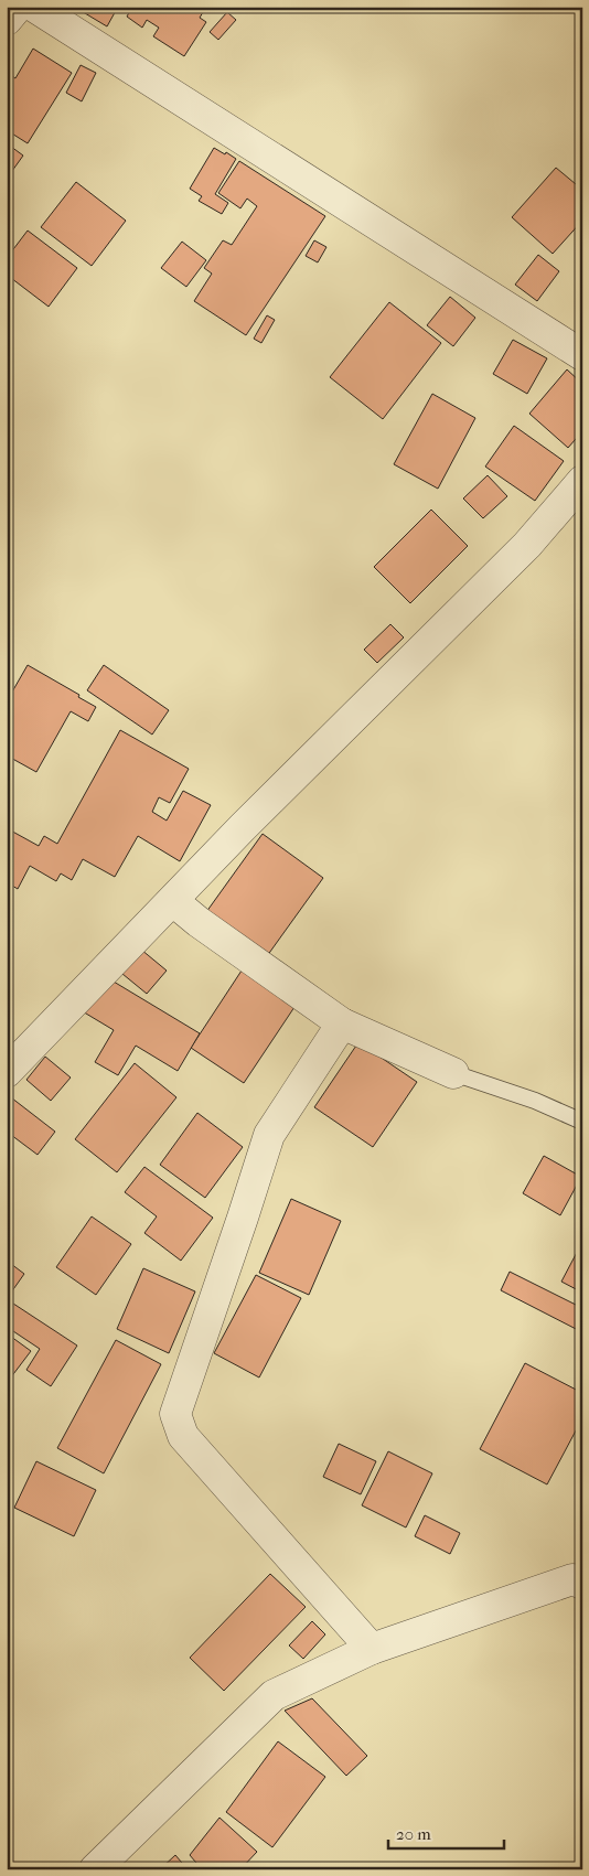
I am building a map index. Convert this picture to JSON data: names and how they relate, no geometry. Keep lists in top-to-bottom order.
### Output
{
  "scale_bar": "20 m"
}
